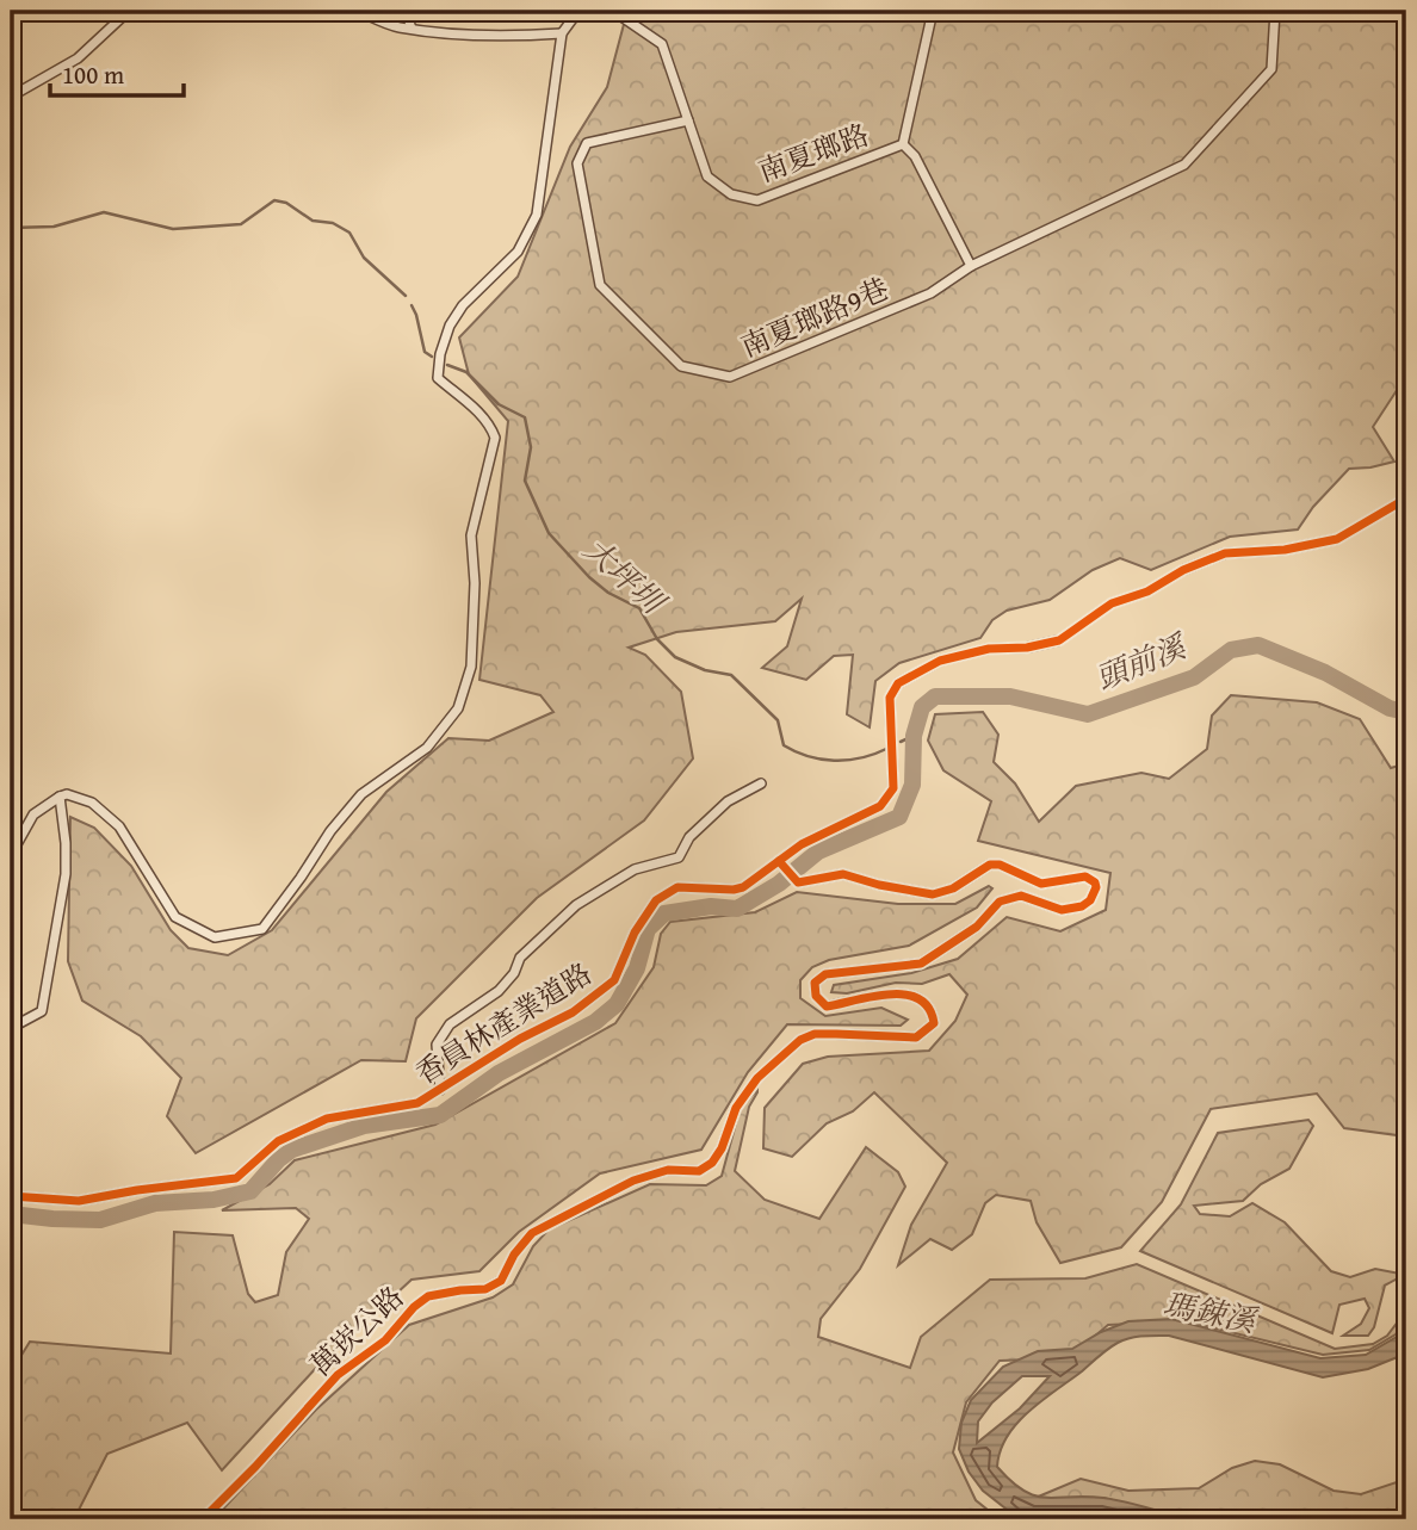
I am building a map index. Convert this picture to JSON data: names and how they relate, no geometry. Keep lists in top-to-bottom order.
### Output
{
  "streets": {
    "street": [
      "南夏瑯路",
      "南夏瑯路9巷",
      "香員林產業道路",
      "萬崁公路"
    ]
  },
  "crossings": [
    ["南夏瑯路", "南夏瑯路9巷"],
    ["香員林產業道路", "萬崁公路"]
  ],
  "water": ["大坪圳", "頭前溪", "瑪鋉溪"],
  "scale_bar": "100 m"
}
